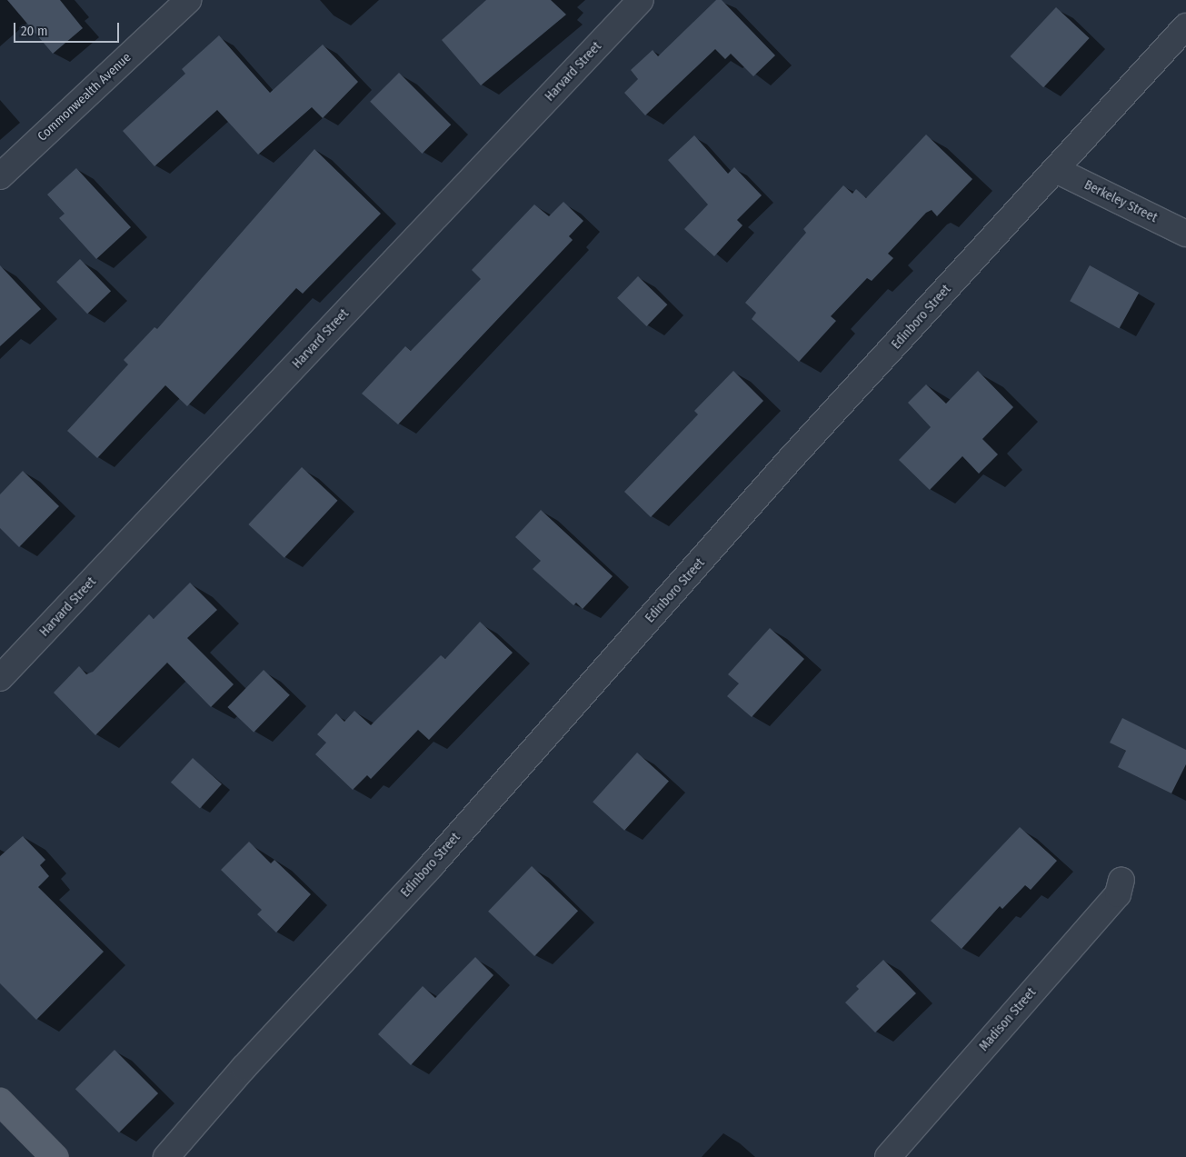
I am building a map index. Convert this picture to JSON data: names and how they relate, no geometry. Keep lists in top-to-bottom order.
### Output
{
  "streets": {
    "street": [
      "Harvard Street",
      "Commonwealth Avenue",
      "Berkeley Street",
      "Edinboro Street",
      "Madison Street"
    ]
  },
  "crossings": [
    ["Berkeley Street", "Edinboro Street"]
  ],
  "scale_bar": "20 m"
}
